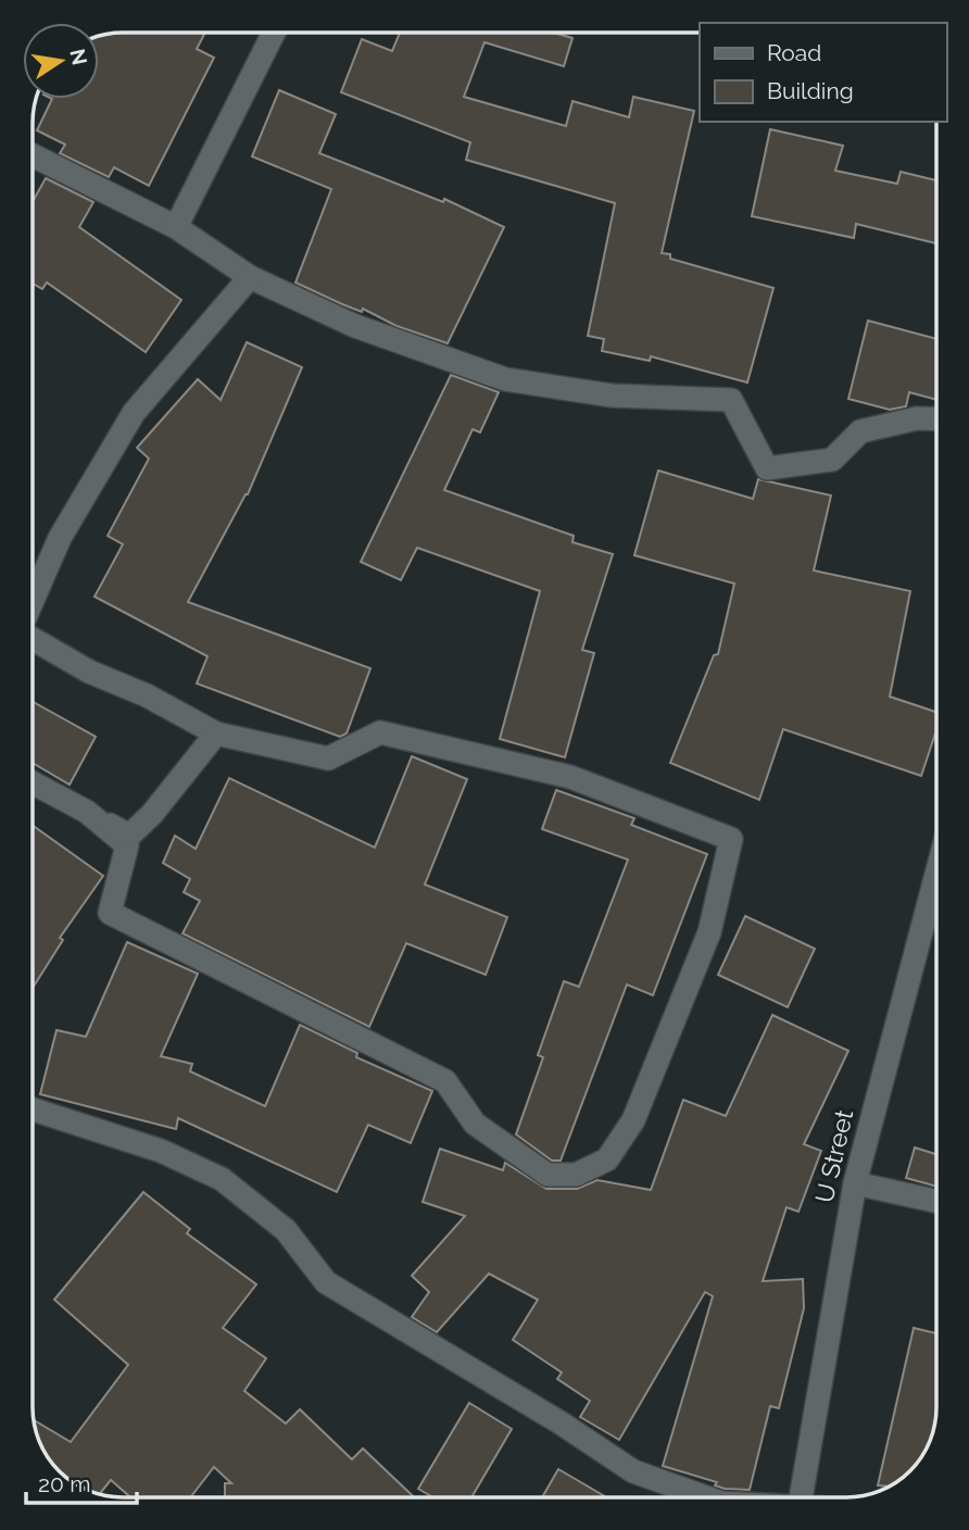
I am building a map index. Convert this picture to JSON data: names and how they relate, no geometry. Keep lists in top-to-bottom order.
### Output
{
  "streets": {
    "street": ["U Street"]
  },
  "legend": ["Road", "Building"],
  "scale_bar": "20 m",
  "north": "right"
}
